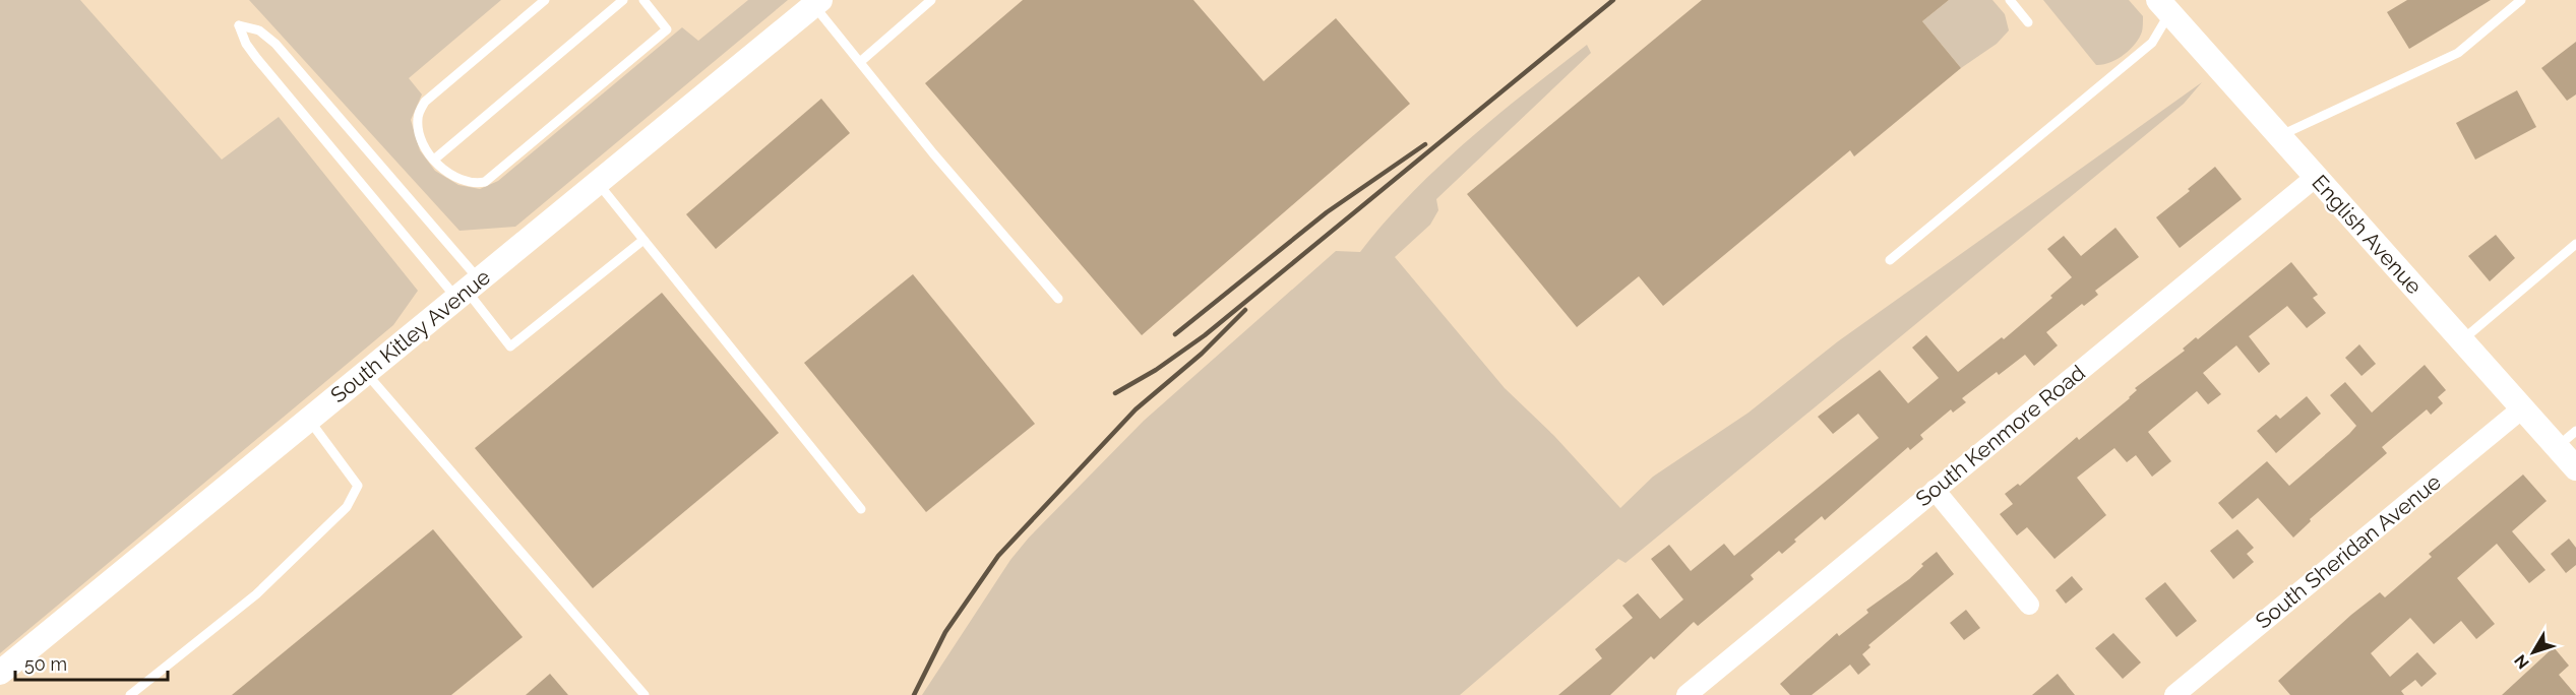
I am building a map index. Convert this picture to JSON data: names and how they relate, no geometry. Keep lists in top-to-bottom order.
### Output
{
  "streets": {
    "street": [
      "English Avenue",
      "South Kitley Avenue",
      "South Kenmore Road",
      "South Sheridan Avenue"
    ]
  },
  "crossings": [
    ["English Avenue", "South Kenmore Road"],
    ["English Avenue", "South Sheridan Avenue"]
  ],
  "scale_bar": "50 m",
  "north": "bottom left"
}
